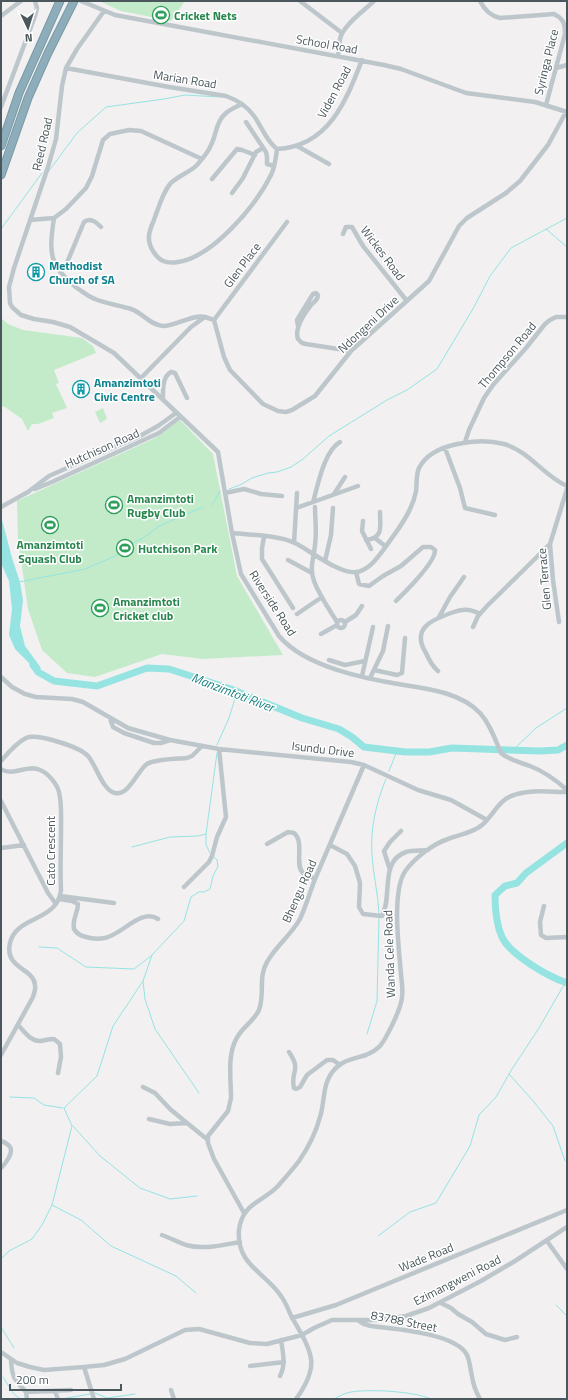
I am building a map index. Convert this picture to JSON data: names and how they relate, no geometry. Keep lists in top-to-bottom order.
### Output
{
  "streets": {
    "street": [
      "School Road",
      "Syringa Place",
      "Marian Road",
      "Viden Road",
      "Reed Road",
      "Wickes Road",
      "Glen Place",
      "Ndongeni Drive",
      "Thompson Road",
      "Hutchison Road",
      "Glen Terrace",
      "Riverside Road",
      "Isundu Drive",
      "Cato Crescent",
      "Bhengu Road",
      "Wanda Cele Road",
      "Wade Road",
      "Ezimangweni Road",
      "83788 Street"
    ]
  },
  "crossings": [
    ["School Road", "Syringa Place"],
    ["School Road", "Viden Road"],
    ["School Road", "Reed Road"],
    ["School Road", "Ndongeni Drive"],
    ["Marian Road", "Viden Road"],
    ["Marian Road", "Reed Road"],
    ["Reed Road", "Riverside Road"],
    ["Wickes Road", "Ndongeni Drive"],
    ["Glen Place", "Ndongeni Drive"],
    ["Hutchison Road", "Riverside Road"],
    ["Riverside Road", "Wanda Cele Road"],
    ["Isundu Drive", "Bhengu Road"],
    ["Isundu Drive", "Wanda Cele Road"],
    ["Ezimangweni Road", "83788 Street"]
  ],
  "water": ["Manzimtoti River"],
  "places": {
    "sports": [
      "Cricket Nets",
      "Amanzimtoti Rugby Club",
      "Amanzimtoti Squash Club",
      "Hutchison Park",
      "Amanzimtoti Cricket club"
    ],
    "building": ["Methodist Church of SA", "Amanzimtoti Civic Centre"]
  },
  "scale_bar": "200 m",
  "north": "bottom"
}
